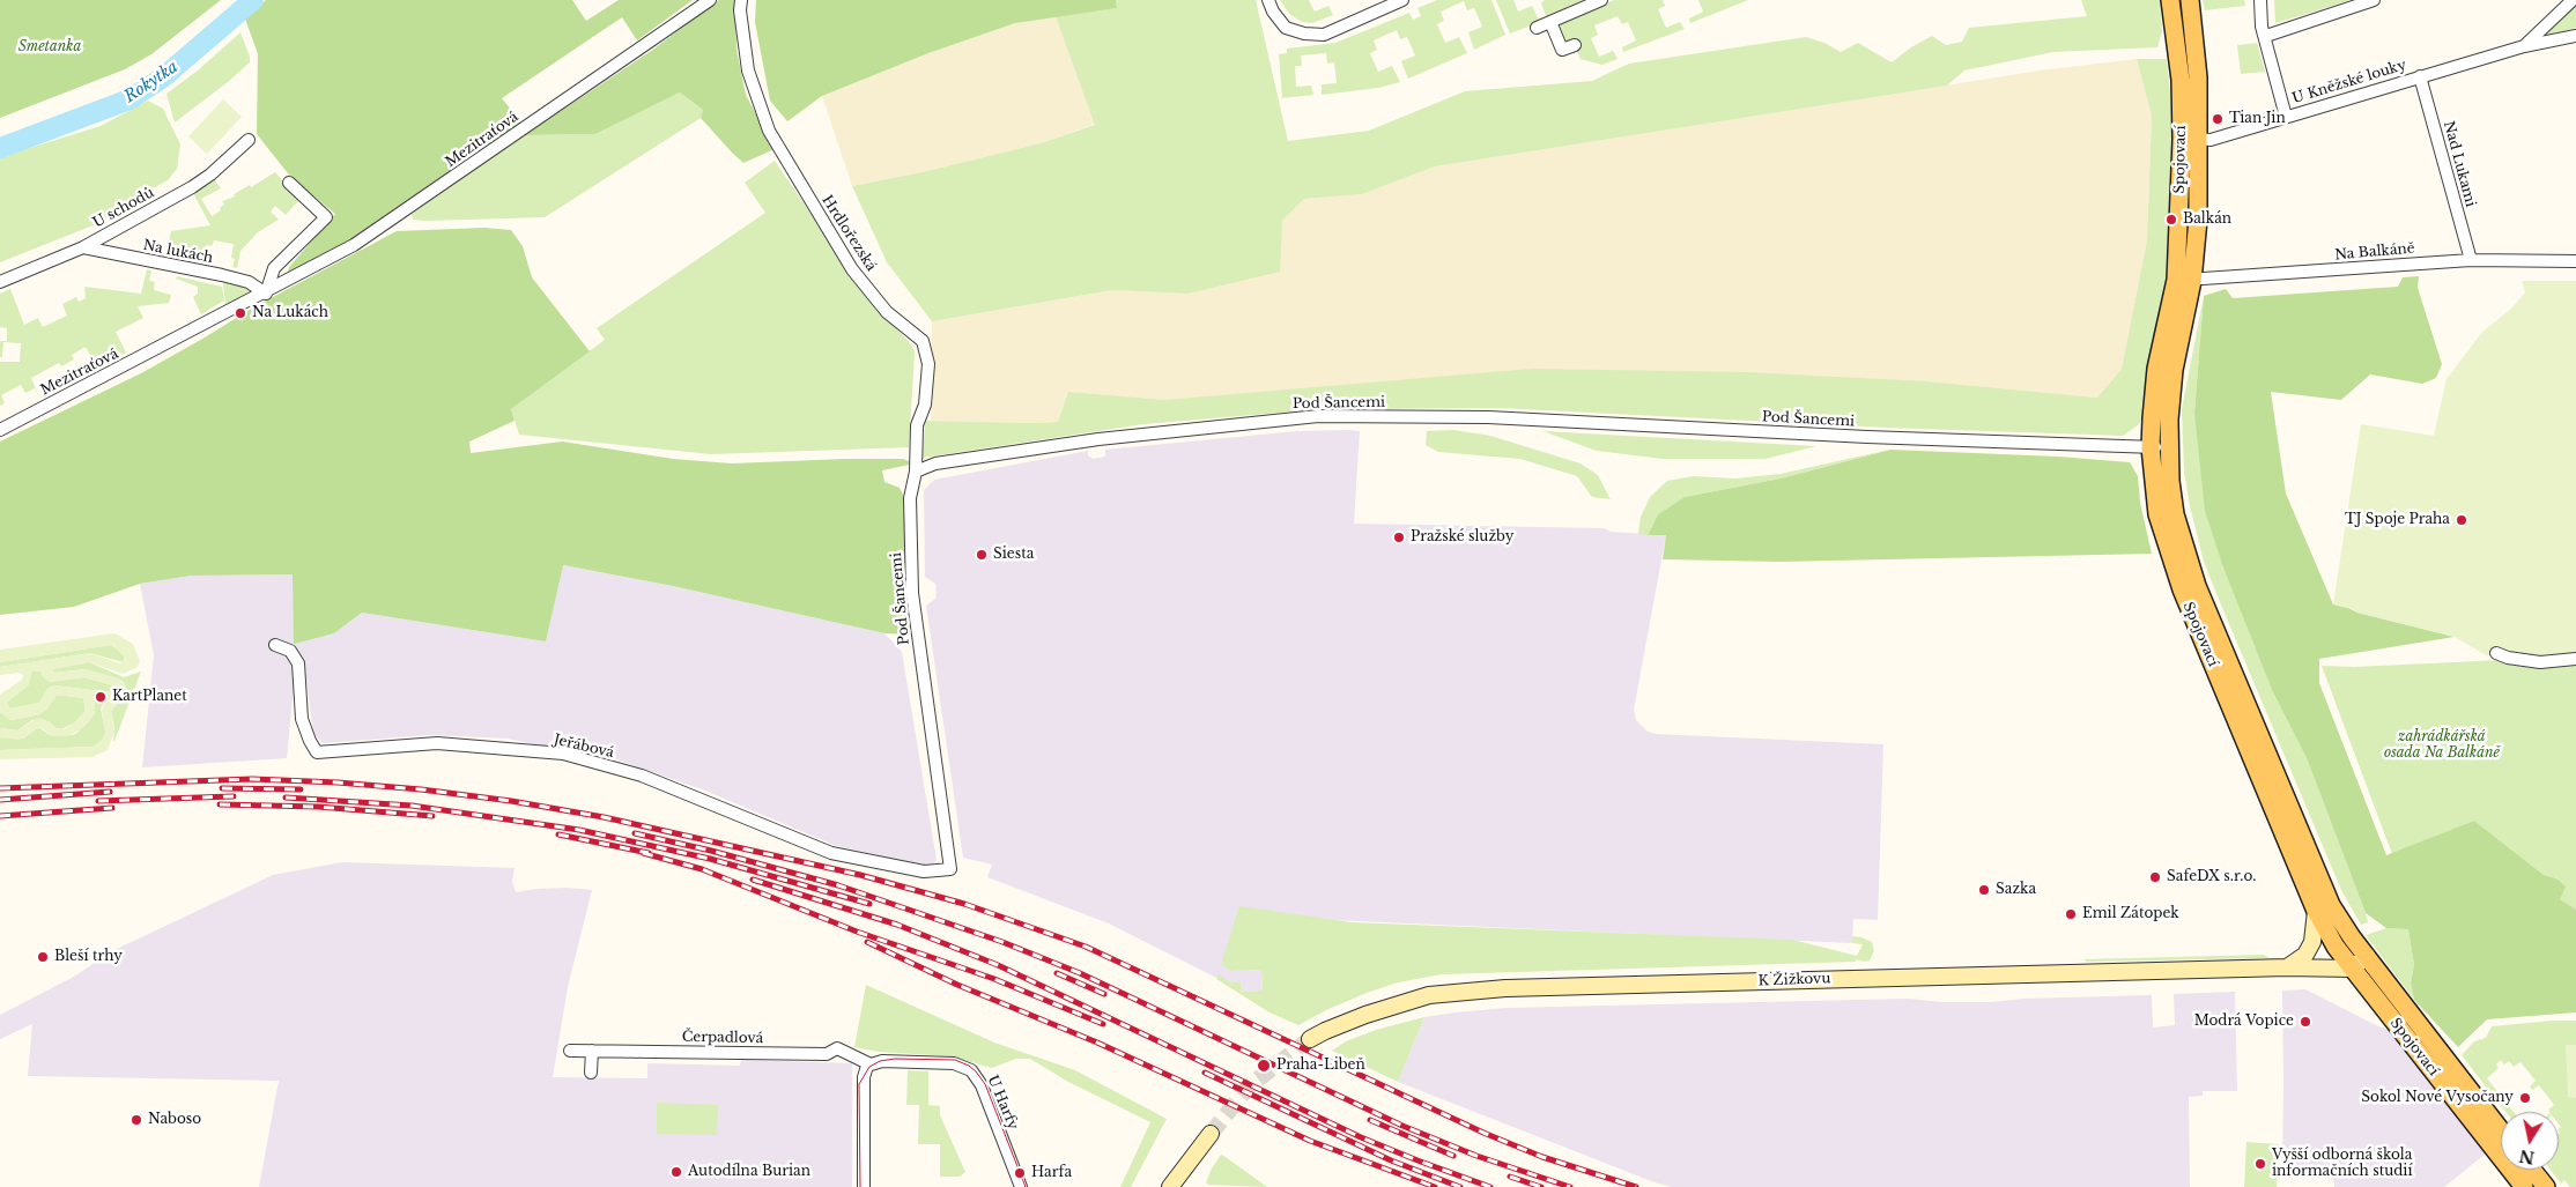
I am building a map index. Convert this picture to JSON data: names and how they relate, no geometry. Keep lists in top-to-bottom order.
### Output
{
  "streets": {
    "main road": ["Spojovací", "K Žižkovu"],
    "street": [
      "U Kněžské louky",
      "Mezitraťová",
      "Nad Lukami",
      "U schodů",
      "Hrdlořezská",
      "Na lukách",
      "Na Balkáně",
      "Pod Šancemi",
      "Jeřábová",
      "Čerpadlová",
      "U Harfy"
    ]
  },
  "crossings": [
    ["U Kněžské louky", "Spojovací"],
    ["U Kněžské louky", "Nad Lukami"],
    ["Mezitraťová", "Na lukách"],
    ["Spojovací", "Na Balkáně"],
    ["Spojovací", "Pod Šancemi"],
    ["Spojovací", "K Žižkovu"],
    ["Nad Lukami", "Na Balkáně"],
    ["U schodů", "Na lukách"],
    ["Hrdlořezská", "Pod Šancemi"],
    ["Pod Šancemi", "Jeřábová"],
    ["Čerpadlová", "U Harfy"]
  ],
  "water": ["Rokytka"],
  "parks": ["Smetanka", "zahrádkářská osada Na Balkáně"],
  "places": [
    "Tian Jin",
    "Balkán",
    "Na Lukách",
    "TJ Spoje Praha",
    "Pražské služby",
    "Siesta",
    "KartPlanet",
    "SafeDX s.r.o.",
    "Sazka",
    "Emil Zátopek",
    "Bleší trhy",
    "Modrá Vopice",
    "Praha-Libeň",
    "Sokol Nové Vysočany",
    "Naboso",
    "Vyšší odborná škola informačních studií",
    "Autodílna Burian",
    "Harfa"
  ],
  "north": "bottom"
}
